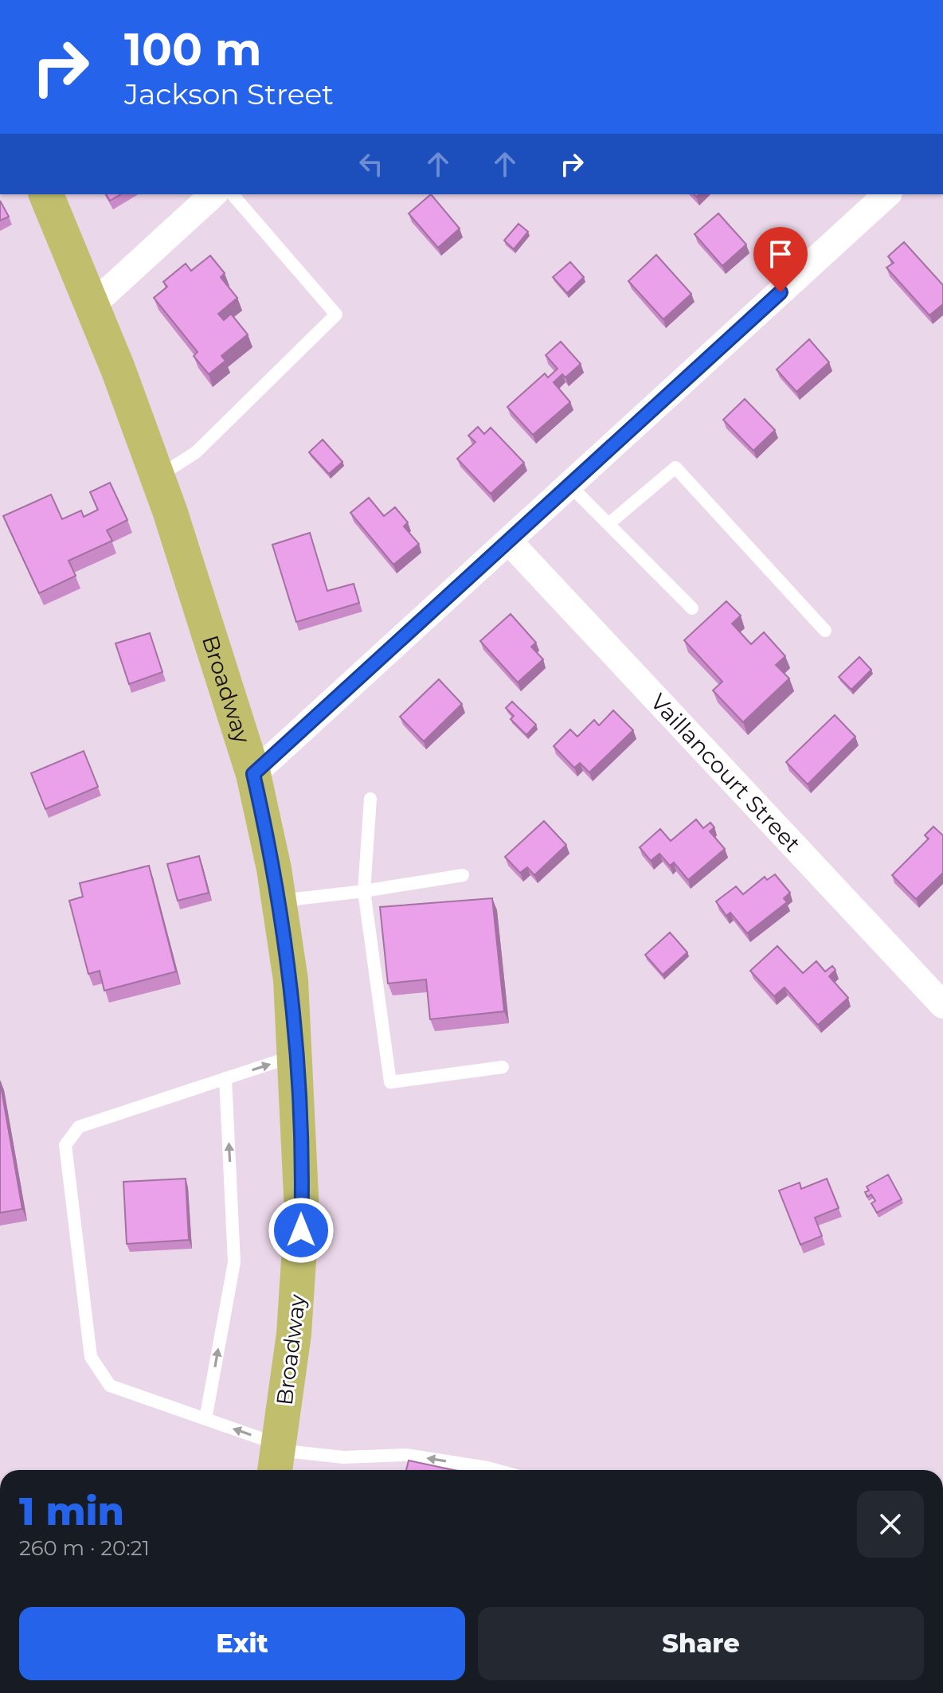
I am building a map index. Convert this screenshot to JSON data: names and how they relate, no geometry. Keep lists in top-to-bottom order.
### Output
{
  "streets": {
    "main road": ["Broadway"],
    "street": ["Vaillancourt Street"]
  },
  "page": {
    "turn": ["100 m", "Jackson Street"],
    "heading": ["1 min", "260 m · 20:21"],
    "buttons": ["Exit", "Share"]
  }
}
